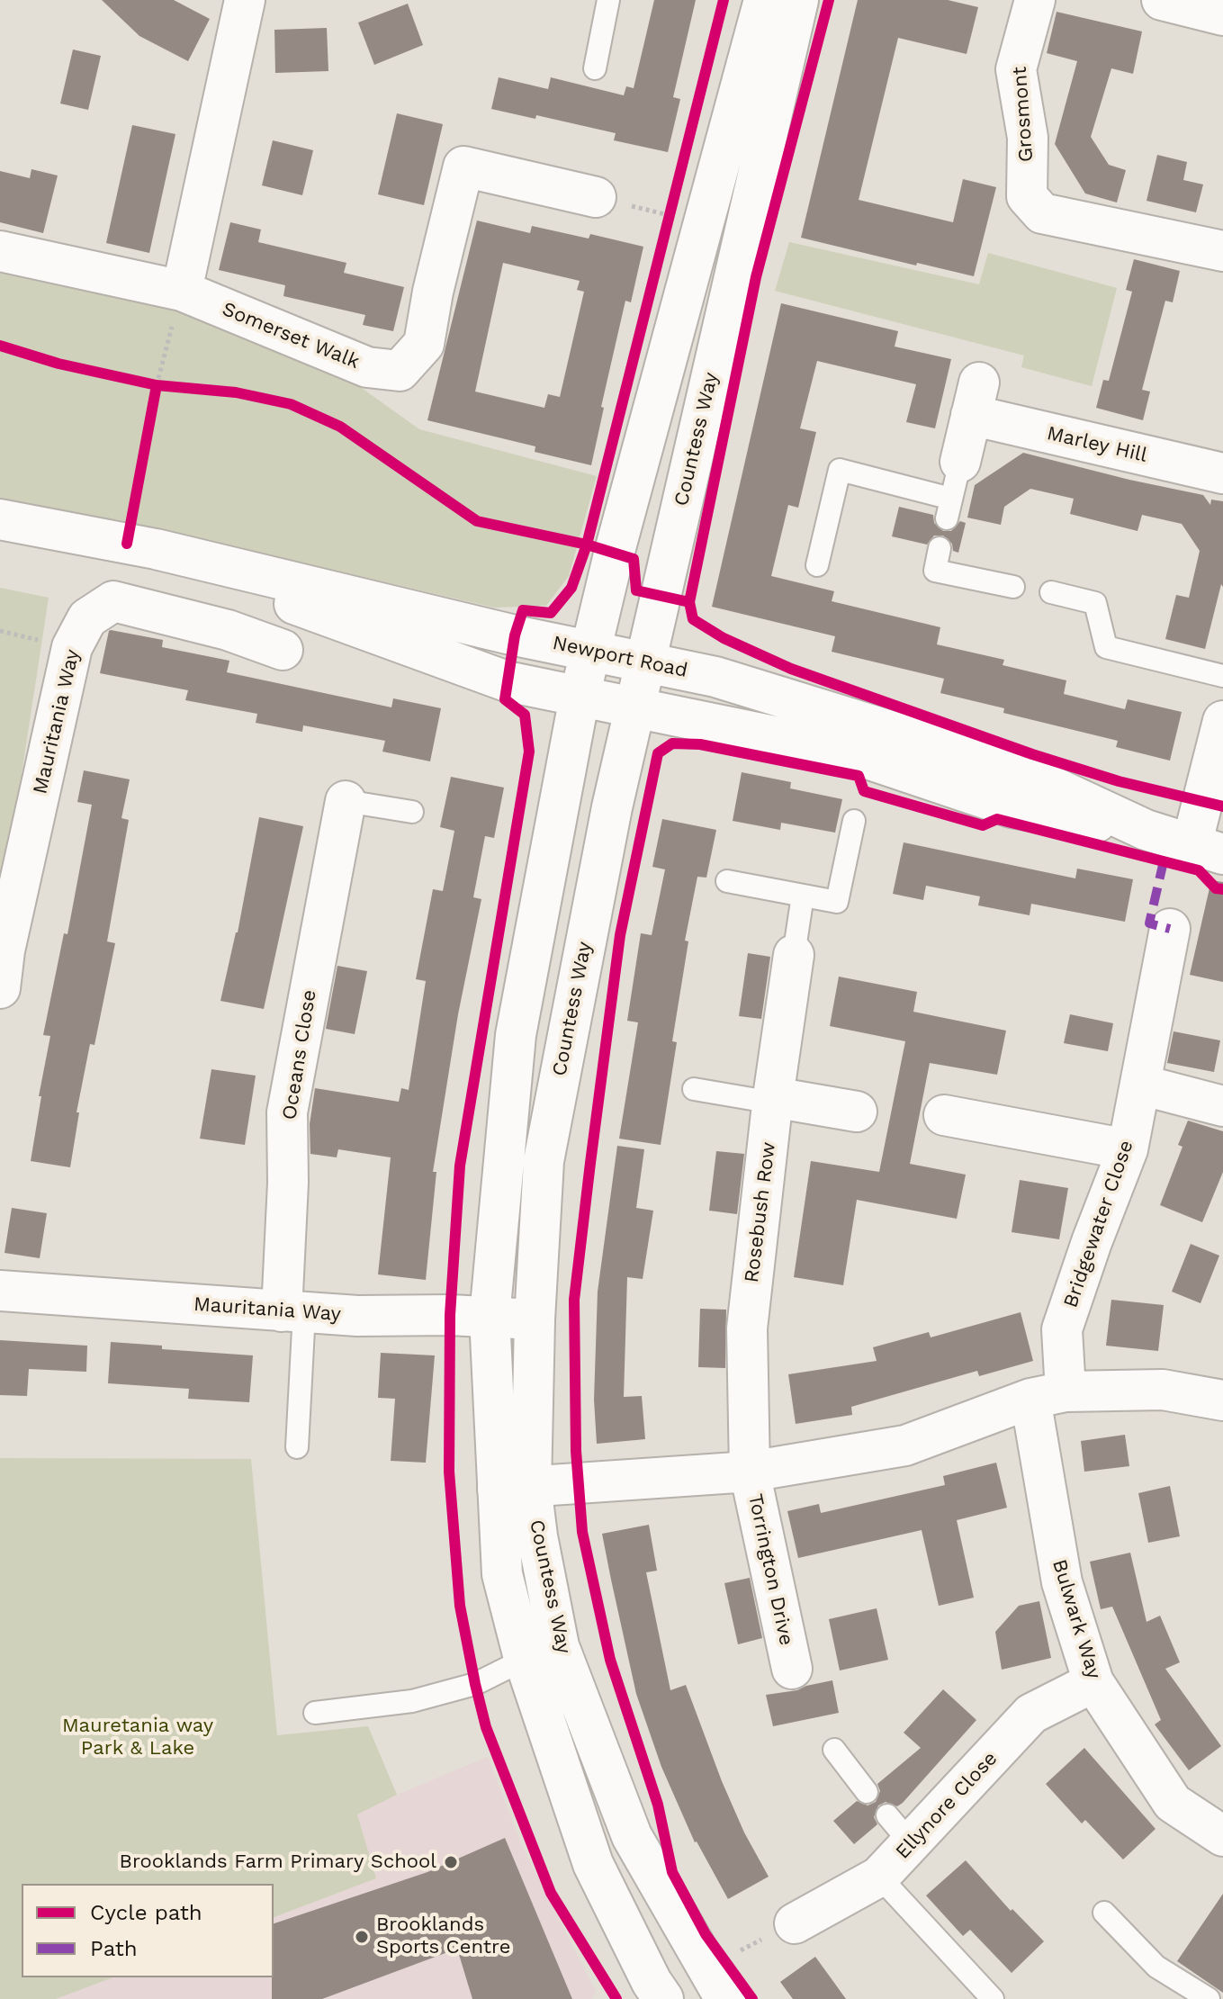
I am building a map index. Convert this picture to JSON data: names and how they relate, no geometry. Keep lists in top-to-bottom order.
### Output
{
  "streets": {
    "street": [
      "Grosmont",
      "Somerset Walk",
      "Countess Way",
      "Marley Hill",
      "Newport Road",
      "Mauritania Way",
      "Oceans Close",
      "Rosebush Row",
      "Bridgewater Close",
      "Torrington Drive",
      "Bulwark Way",
      "Ellynore Close"
    ]
  },
  "crossings": [
    ["Countess Way", "Newport Road"],
    ["Countess Way", "Mauritania Way"],
    ["Countess Way", "Torrington Drive"],
    ["Mauritania Way", "Oceans Close"],
    ["Rosebush Row", "Torrington Drive"],
    ["Bridgewater Close", "Torrington Drive"],
    ["Bridgewater Close", "Bulwark Way"],
    ["Torrington Drive", "Bulwark Way"],
    ["Bulwark Way", "Ellynore Close"]
  ],
  "parks": ["Mauretania way Park & Lake"],
  "places": ["Brooklands Farm Primary School", "Brooklands Sports Centre"],
  "legend": ["Cycle path", "Path"]
}
